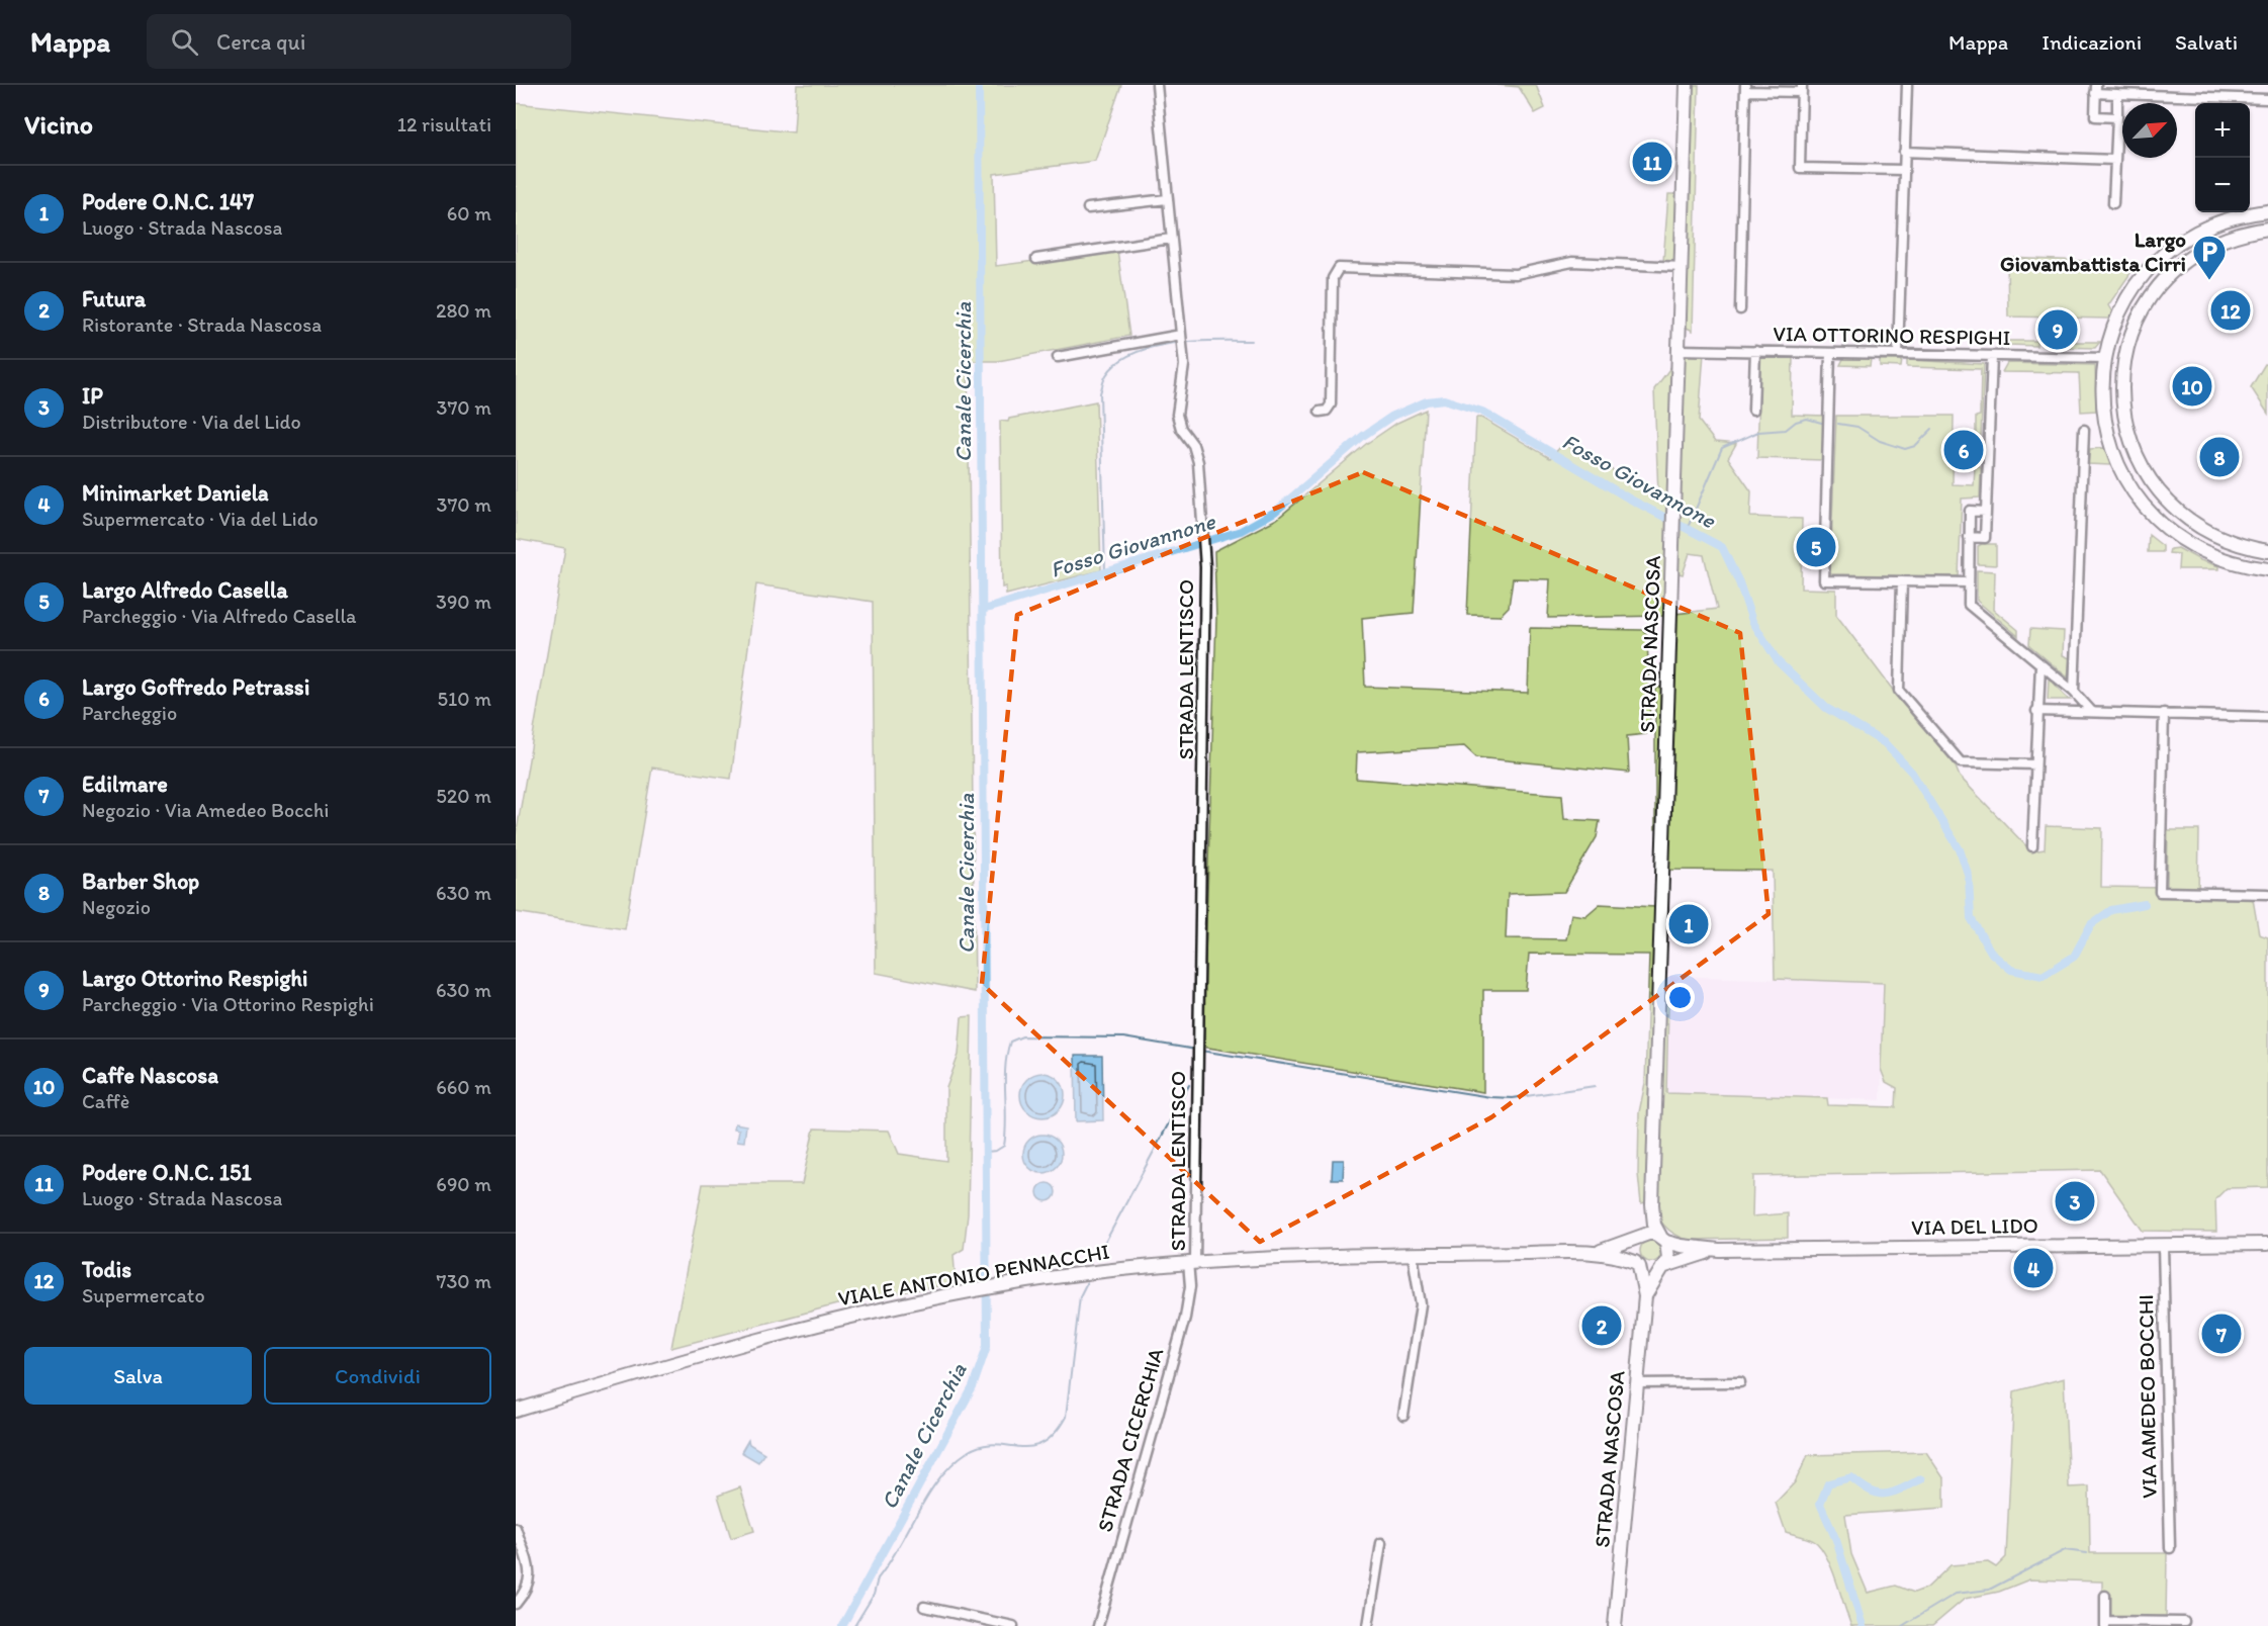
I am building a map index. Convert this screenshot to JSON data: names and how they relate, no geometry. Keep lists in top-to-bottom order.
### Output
{
  "streets": {
    "street": [
      "VIA OTTORINO RESPIGHI",
      "STRADA NASCOSA",
      "STRADA LENTISCO",
      "VIA DEL LIDO",
      "VIALE ANTONIO PENNACCHI",
      "VIA AMEDEO BOCCHI",
      "STRADA CICERCHIA"
    ]
  },
  "crossings": [
    ["VIA OTTORINO RESPIGHI", "STRADA NASCOSA"],
    ["STRADA NASCOSA", "VIA DEL LIDO"],
    ["STRADA NASCOSA", "VIALE ANTONIO PENNACCHI"],
    ["STRADA LENTISCO", "VIALE ANTONIO PENNACCHI"],
    ["STRADA LENTISCO", "STRADA CICERCHIA"],
    ["VIA DEL LIDO", "VIALE ANTONIO PENNACCHI"],
    ["VIA DEL LIDO", "VIA AMEDEO BOCCHI"],
    ["VIALE ANTONIO PENNACCHI", "STRADA CICERCHIA"]
  ],
  "water": ["Canale Cicerchia", "Fosso Giovannone"],
  "places": {
    "parking": ["Largo Giovambattista Cirri"]
  },
  "north": "top right",
  "page": {
    "header": "Mappa",
    "search": "Cerca qui",
    "nav": ["Mappa", "Indicazioni", "Salvati"],
    "heading": ["Vicino", "12 risultati"],
    "map_buttons": ["+", "−"],
    "pins": [
      "11",
      "12",
      "9",
      "10",
      "6",
      "8",
      "5",
      "1",
      "3",
      "4",
      "2",
      "7"
    ],
    "list": [
      {
        "mark": "1",
        "name": "Podere O.N.C. 147",
        "note": "Luogo · Strada Nascosa",
        "value": "60 m"
      },
      {
        "mark": "2",
        "name": "Futura",
        "note": "Ristorante · Strada Nascosa",
        "value": "280 m"
      },
      {
        "mark": "3",
        "name": "IP",
        "note": "Distributore · Via del Lido",
        "value": "370 m"
      },
      {
        "mark": "4",
        "name": "Minimarket Daniela",
        "note": "Supermercato · Via del Lido",
        "value": "370 m"
      },
      {
        "mark": "5",
        "name": "Largo Alfredo Casella",
        "note": "Parcheggio · Via Alfredo Casella",
        "value": "390 m"
      },
      {
        "mark": "6",
        "name": "Largo Goffredo Petrassi",
        "note": "Parcheggio",
        "value": "510 m"
      },
      {
        "mark": "7",
        "name": "Edilmare",
        "note": "Negozio · Via Amedeo Bocchi",
        "value": "520 m"
      },
      {
        "mark": "8",
        "name": "Barber Shop",
        "note": "Negozio",
        "value": "630 m"
      },
      {
        "mark": "9",
        "name": "Largo Ottorino Respighi",
        "note": "Parcheggio · Via Ottorino Respighi",
        "value": "630 m"
      },
      {
        "mark": "10",
        "name": "Caffe Nascosa",
        "note": "Caffè",
        "value": "660 m"
      },
      {
        "mark": "11",
        "name": "Podere O.N.C. 151",
        "note": "Luogo · Strada Nascosa",
        "value": "690 m"
      },
      {
        "mark": "12",
        "name": "Todis",
        "note": "Supermercato",
        "value": "730 m"
      }
    ],
    "buttons": ["Salva", "Condividi"]
  }
}
